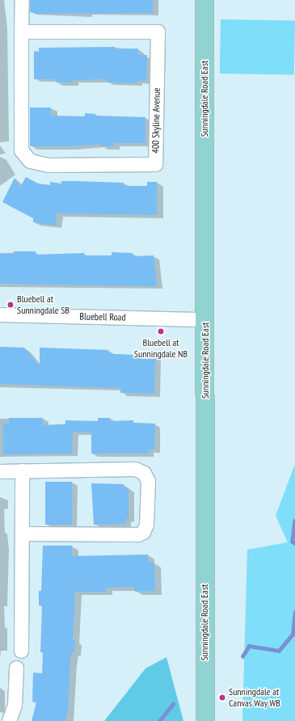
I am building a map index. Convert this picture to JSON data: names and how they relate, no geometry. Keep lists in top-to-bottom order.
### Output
{
  "streets": {
    "main road": ["Sunningdale Road East"],
    "street": ["400 Skyline Avenue", "Bluebell Road"]
  },
  "crossings": [
    ["Sunningdale Road East", "Bluebell Road"]
  ],
  "places": ["Bluebell at Sunningdale SB", "Bluebell at Sunningdale NB", "Sunningdale at Canvas Way WB"]
}
